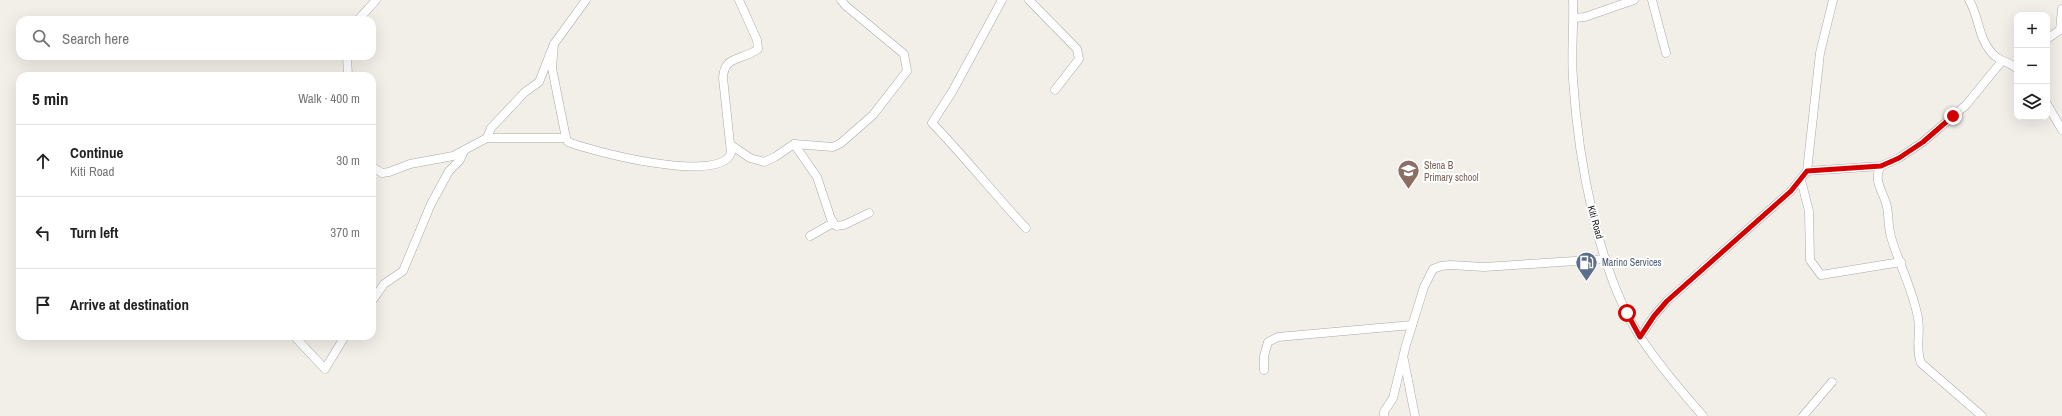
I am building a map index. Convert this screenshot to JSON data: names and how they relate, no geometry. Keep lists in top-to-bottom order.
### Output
{
  "streets": {
    "street": ["Kiti Road"]
  },
  "places": {
    "school or university": ["Stena B Primary school"],
    "fuel station": ["Marino Services"]
  },
  "page": {
    "map_buttons": ["+", "−"],
    "search": "Search here",
    "heading": ["5 min", "Walk · 400 m"],
    "list": [
      ["Continue", "Kiti Road", "30 m"],
      ["Turn left", "370 m"],
      "Arrive at destination"
    ]
  }
}
